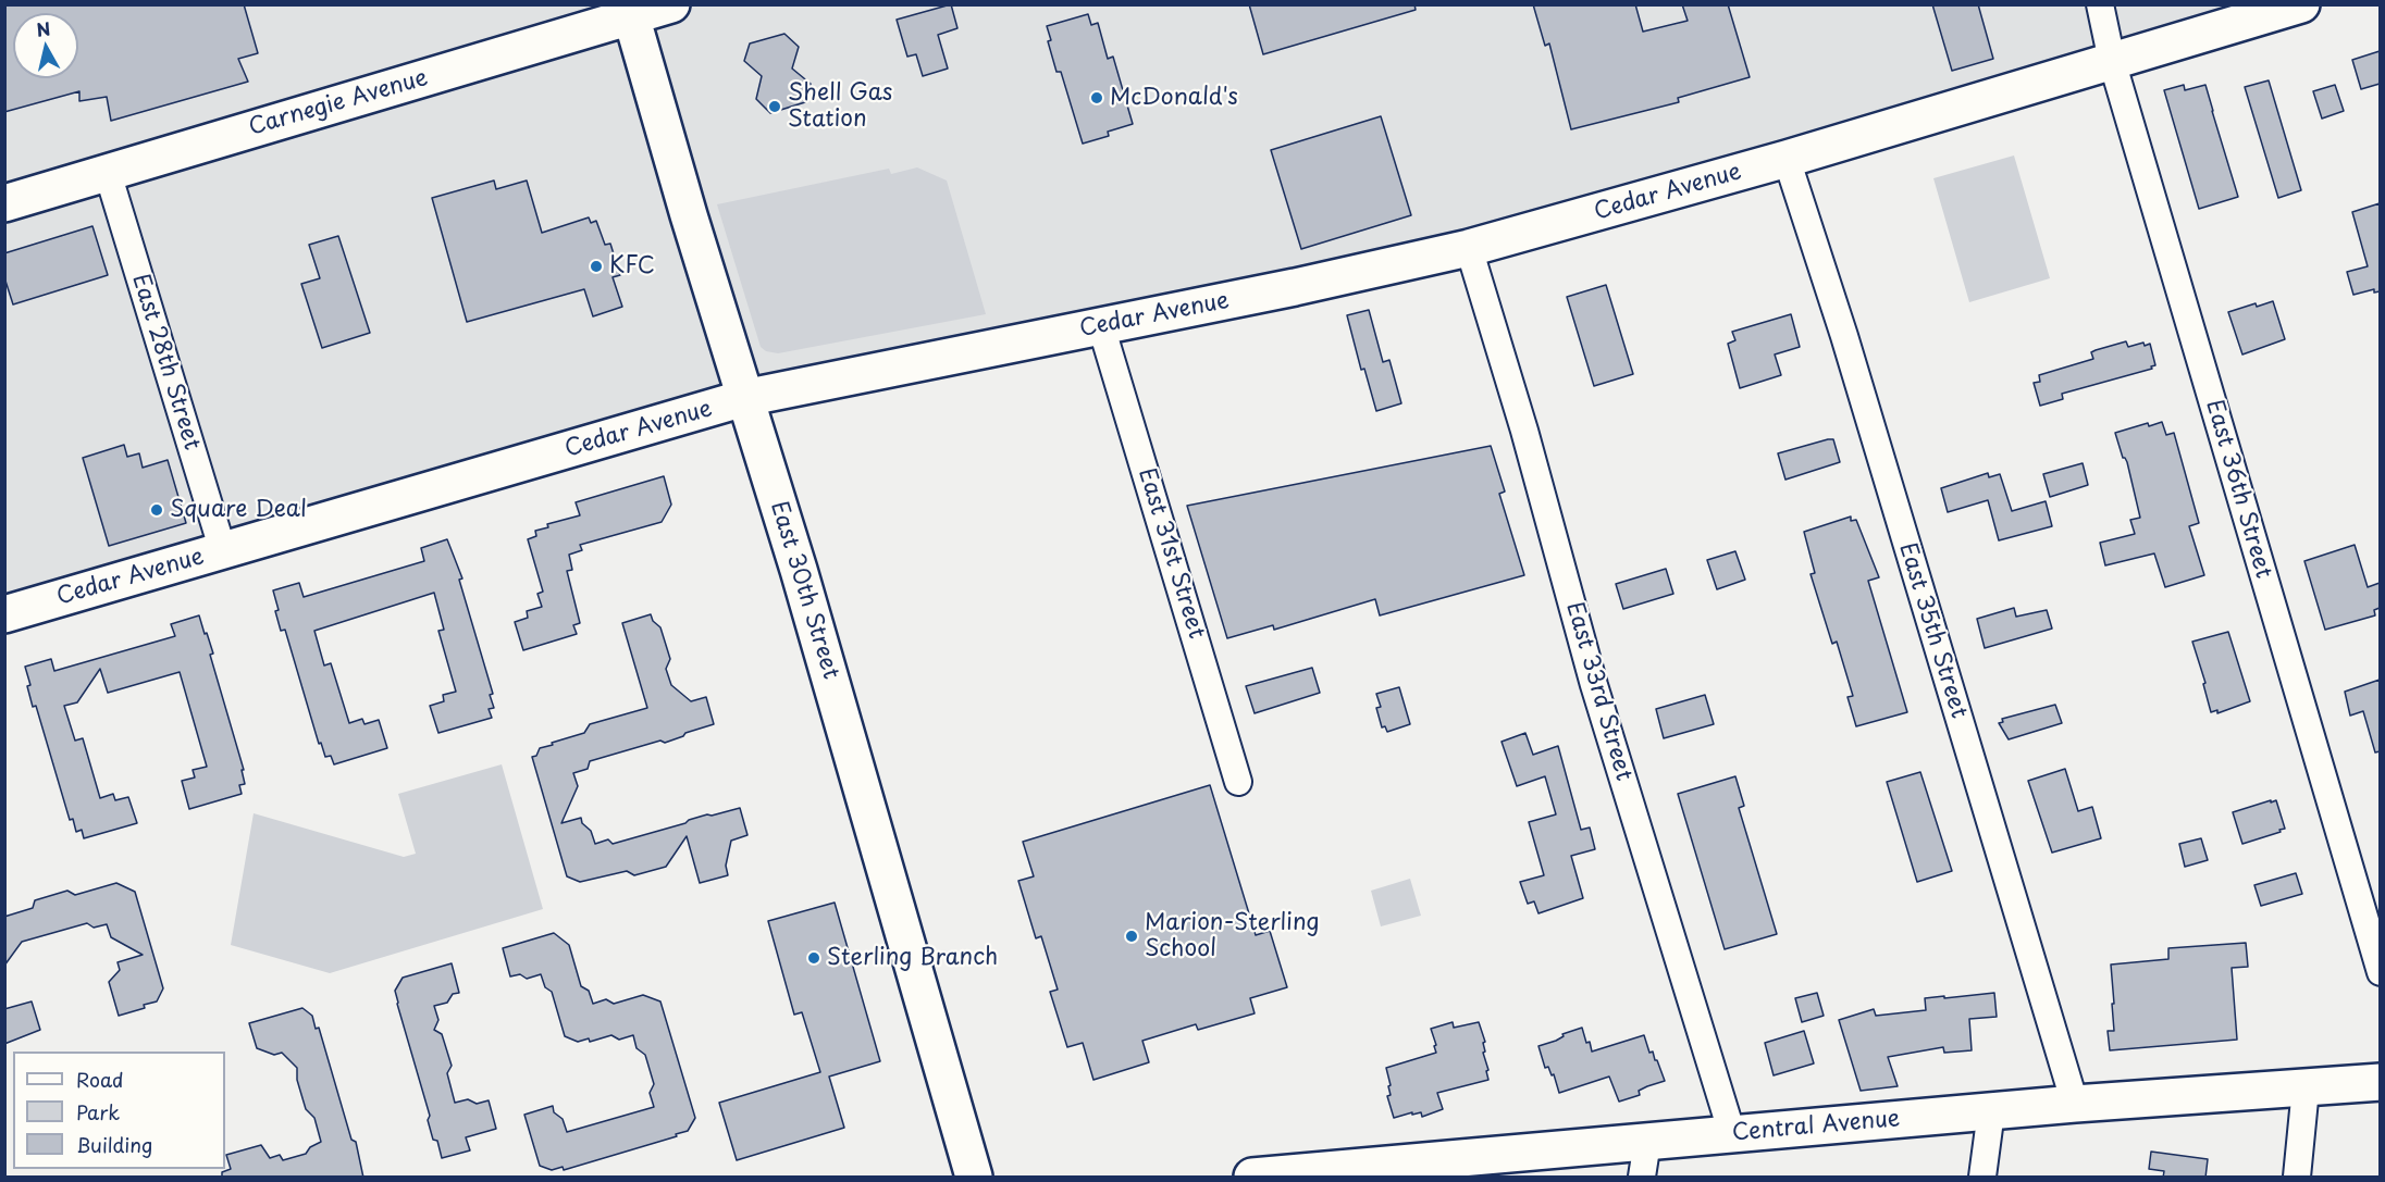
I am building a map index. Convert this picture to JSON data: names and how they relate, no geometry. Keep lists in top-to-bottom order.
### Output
{
  "streets": {
    "street": [
      "Carnegie Avenue",
      "Cedar Avenue",
      "East 28th Street",
      "East 36th Street",
      "East 31st Street",
      "East 30th Street",
      "East 35th Street",
      "East 33rd Street",
      "Central Avenue"
    ]
  },
  "crossings": [
    ["Carnegie Avenue", "East 28th Street"],
    ["Carnegie Avenue", "East 30th Street"],
    ["Cedar Avenue", "East 28th Street"],
    ["Cedar Avenue", "East 36th Street"],
    ["Cedar Avenue", "East 31st Street"],
    ["Cedar Avenue", "East 30th Street"],
    ["Cedar Avenue", "East 35th Street"],
    ["Cedar Avenue", "East 33rd Street"],
    ["East 35th Street", "Central Avenue"],
    ["East 33rd Street", "Central Avenue"]
  ],
  "places": [
    "McDonald's",
    "Shell Gas Station",
    "KFC",
    "Square Deal",
    "Marion-Sterling School",
    "Sterling Branch"
  ],
  "legend": ["Road", "Park", "Building"],
  "north": "top"
}
